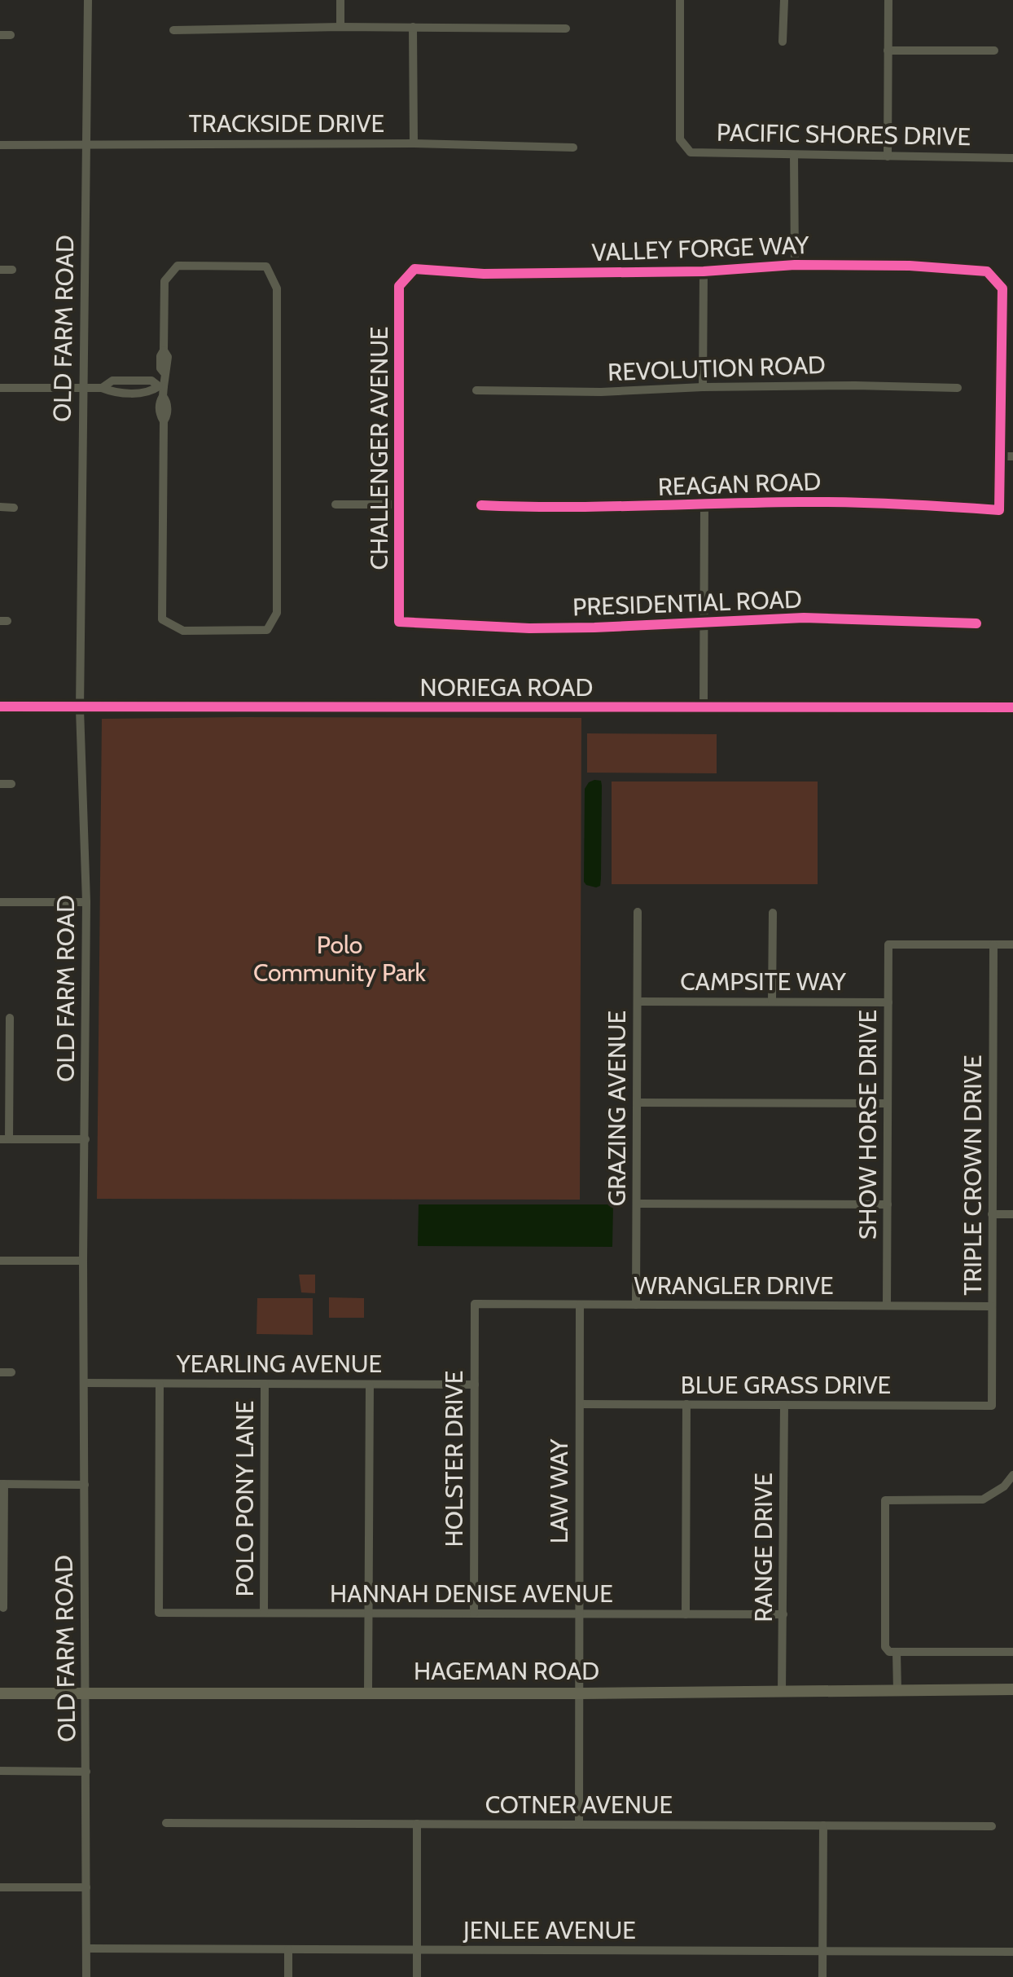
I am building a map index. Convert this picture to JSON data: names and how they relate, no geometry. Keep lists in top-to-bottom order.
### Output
{
  "streets": {
    "main road": ["HAGEMAN ROAD"],
    "street": [
      "TRACKSIDE DRIVE",
      "PACIFIC SHORES DRIVE",
      "VALLEY FORGE WAY",
      "OLD FARM ROAD",
      "REVOLUTION ROAD",
      "CHALLENGER AVENUE",
      "REAGAN ROAD",
      "PRESIDENTIAL ROAD",
      "NORIEGA ROAD",
      "CAMPSITE WAY",
      "GRAZING AVENUE",
      "SHOW HORSE DRIVE",
      "TRIPLE CROWN DRIVE",
      "WRANGLER DRIVE",
      "YEARLING AVENUE",
      "BLUE GRASS DRIVE",
      "HOLSTER DRIVE",
      "LAW WAY",
      "POLO PONY LANE",
      "RANGE DRIVE",
      "HANNAH DENISE AVENUE",
      "COTNER AVENUE",
      "JENLEE AVENUE"
    ]
  },
  "crossings": [
    ["TRACKSIDE DRIVE", "OLD FARM ROAD"],
    ["VALLEY FORGE WAY", "CHALLENGER AVENUE"],
    ["VALLEY FORGE WAY", "REAGAN ROAD"],
    ["OLD FARM ROAD", "NORIEGA ROAD"],
    ["OLD FARM ROAD", "YEARLING AVENUE"],
    ["OLD FARM ROAD", "HAGEMAN ROAD"],
    ["OLD FARM ROAD", "JENLEE AVENUE"],
    ["CHALLENGER AVENUE", "PRESIDENTIAL ROAD"],
    ["CAMPSITE WAY", "GRAZING AVENUE"],
    ["CAMPSITE WAY", "SHOW HORSE DRIVE"],
    ["GRAZING AVENUE", "WRANGLER DRIVE"],
    ["SHOW HORSE DRIVE", "TRIPLE CROWN DRIVE"],
    ["SHOW HORSE DRIVE", "WRANGLER DRIVE"],
    ["TRIPLE CROWN DRIVE", "WRANGLER DRIVE"],
    ["TRIPLE CROWN DRIVE", "BLUE GRASS DRIVE"],
    ["WRANGLER DRIVE", "HOLSTER DRIVE"],
    ["WRANGLER DRIVE", "LAW WAY"],
    ["YEARLING AVENUE", "HOLSTER DRIVE"],
    ["YEARLING AVENUE", "POLO PONY LANE"],
    ["YEARLING AVENUE", "HANNAH DENISE AVENUE"],
    ["BLUE GRASS DRIVE", "LAW WAY"],
    ["BLUE GRASS DRIVE", "RANGE DRIVE"],
    ["HOLSTER DRIVE", "HANNAH DENISE AVENUE"],
    ["LAW WAY", "HANNAH DENISE AVENUE"],
    ["LAW WAY", "HAGEMAN ROAD"],
    ["LAW WAY", "COTNER AVENUE"],
    ["POLO PONY LANE", "HANNAH DENISE AVENUE"],
    ["RANGE DRIVE", "HANNAH DENISE AVENUE"],
    ["RANGE DRIVE", "HAGEMAN ROAD"]
  ],
  "parks": ["Polo Community Park"]
}
